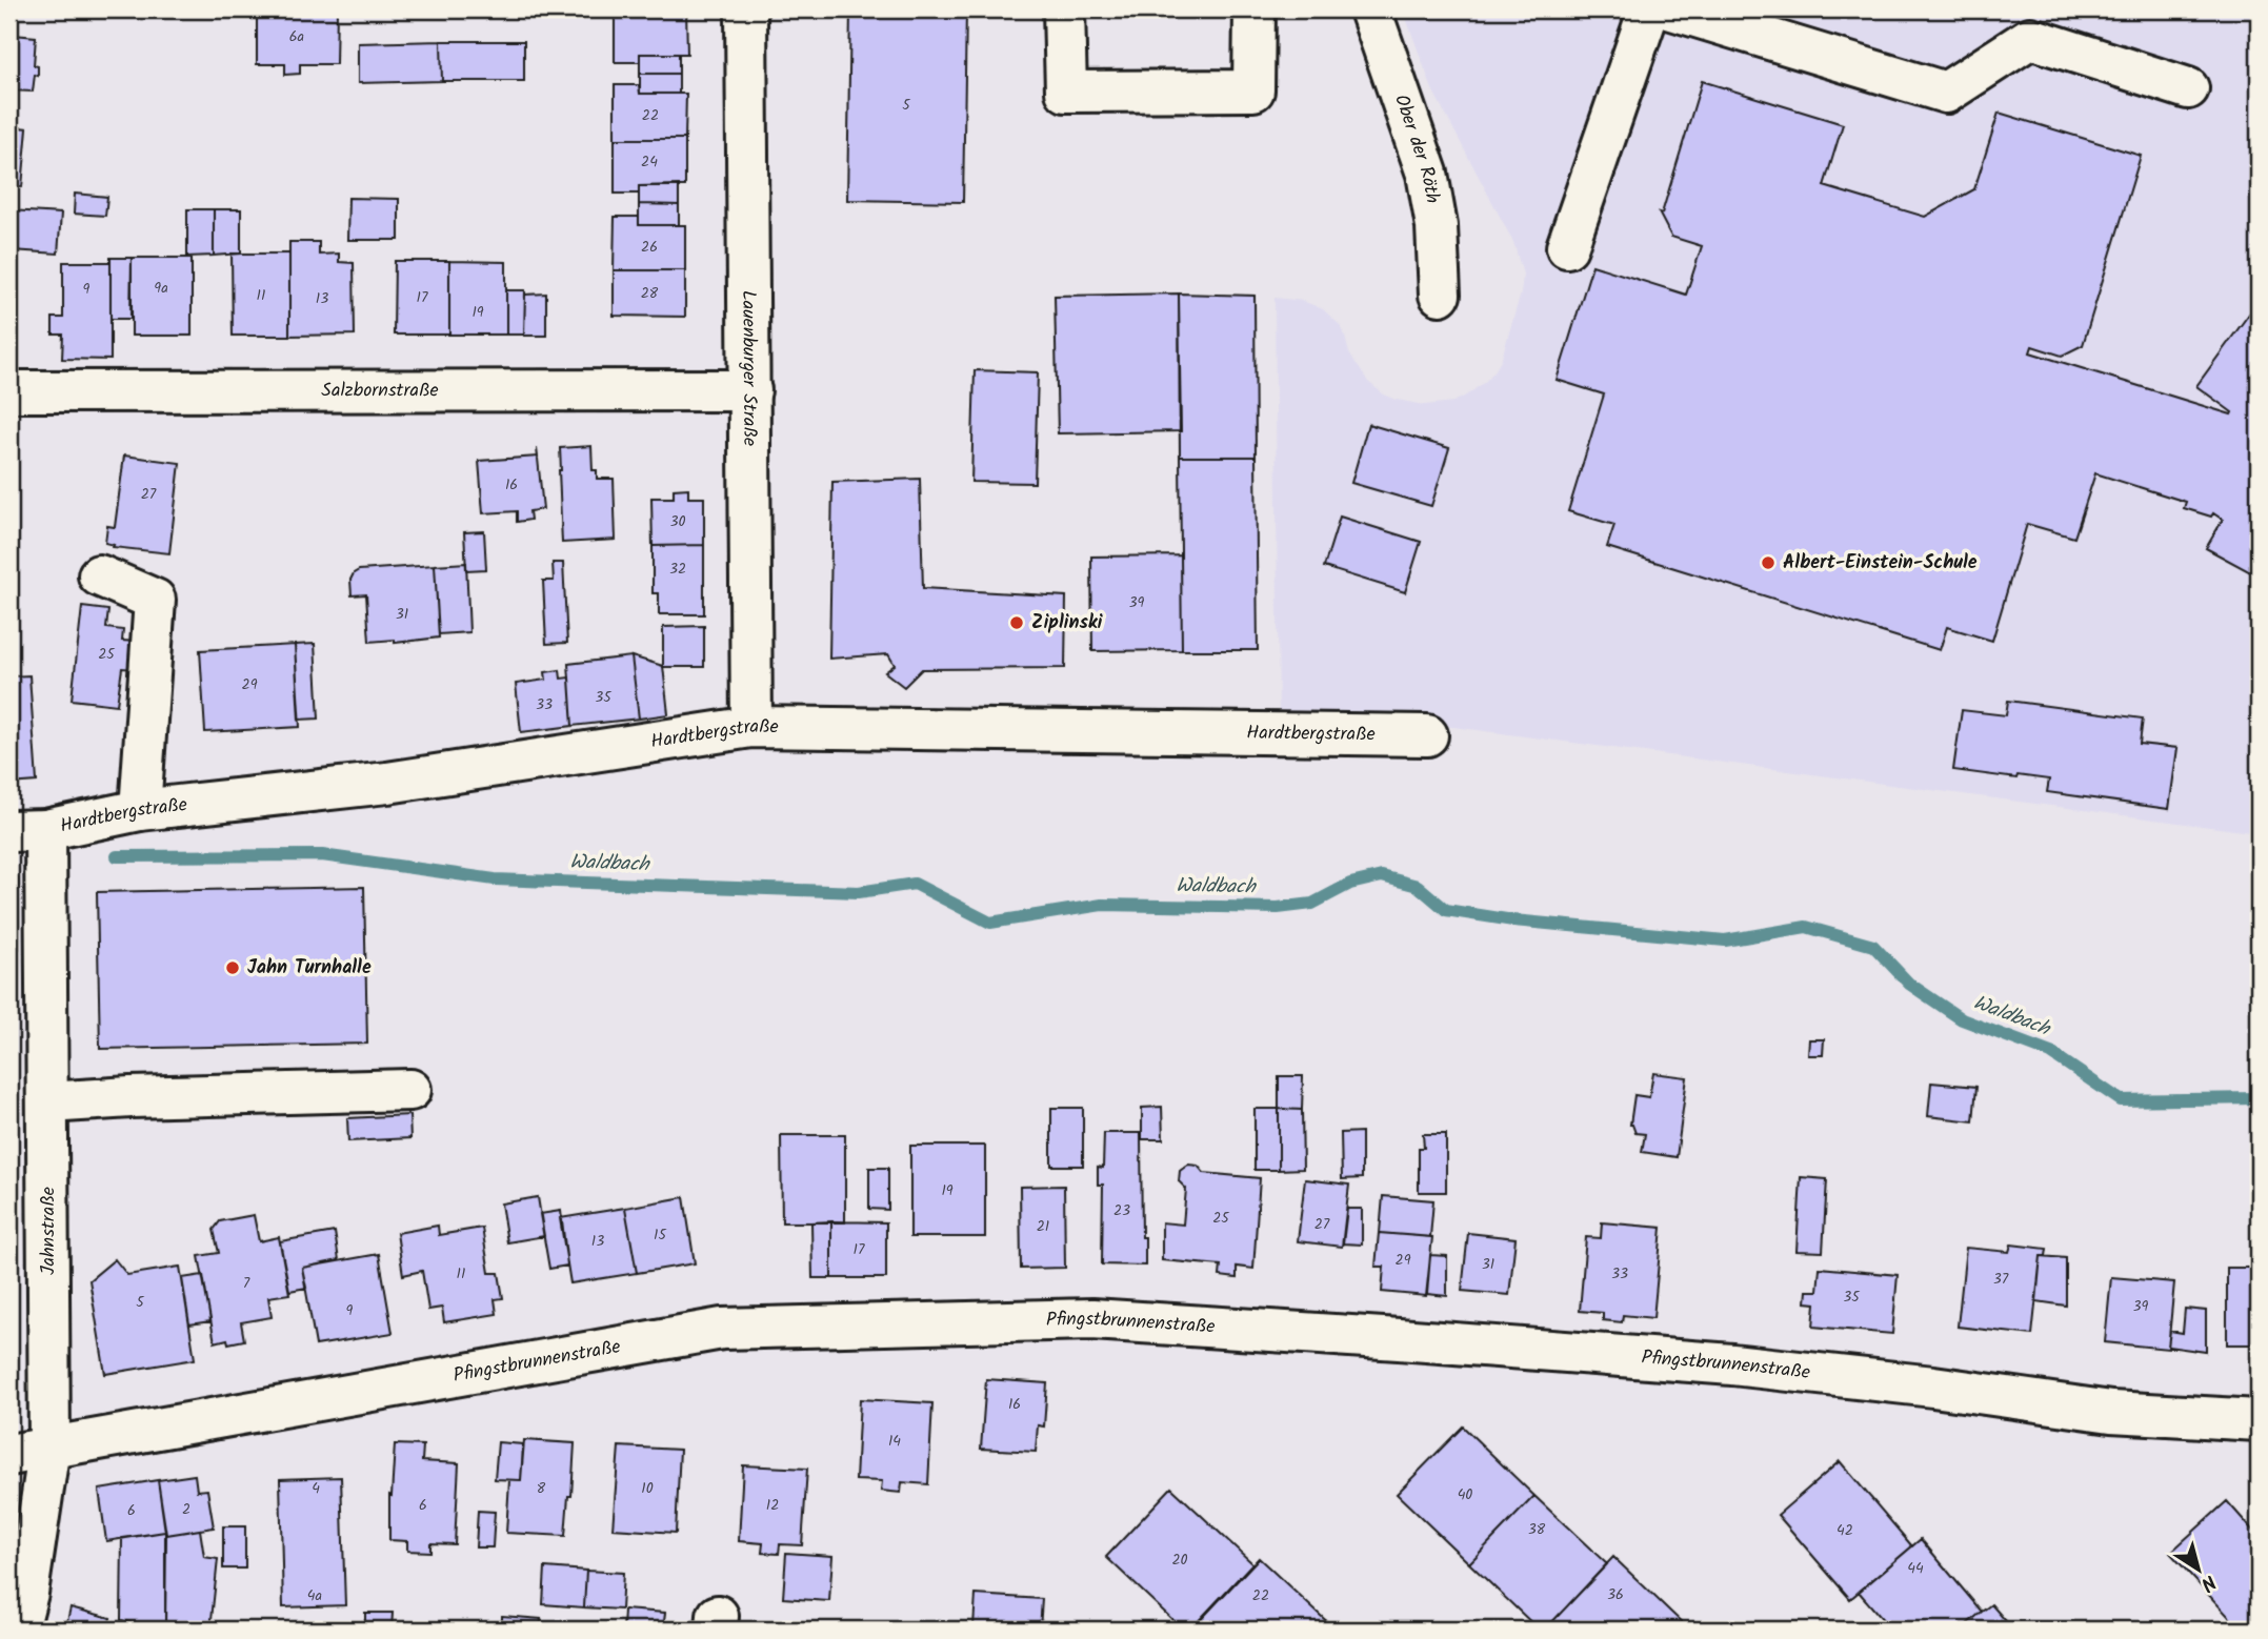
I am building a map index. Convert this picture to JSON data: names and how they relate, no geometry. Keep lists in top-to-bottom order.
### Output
{
  "streets": {
    "street": [
      "Ober der Röth",
      "Lauenburger Straße",
      "Salzbornstraße",
      "Hardtbergstraße",
      "Jahnstraße",
      "Pfingstbrunnenstraße"
    ]
  },
  "crossings": [
    ["Lauenburger Straße", "Salzbornstraße"],
    ["Lauenburger Straße", "Hardtbergstraße"],
    ["Hardtbergstraße", "Jahnstraße"],
    ["Jahnstraße", "Pfingstbrunnenstraße"]
  ],
  "water": ["Waldbach"],
  "places": ["Albert-Einstein-Schule", "Ziplinski", "Jahn Turnhalle"],
  "house_numbers": [
    "6a",
    "5",
    "22",
    "24",
    "26",
    "9a",
    "9",
    "28",
    "11",
    "17",
    "13",
    "19",
    "16",
    "27",
    "30",
    "32",
    "39",
    "31",
    "25",
    "29",
    "35",
    "33",
    "19",
    "23",
    "25",
    "27",
    "21",
    "15",
    "13",
    "17",
    "29",
    "31",
    "11",
    "33",
    "37",
    "7",
    "35",
    "5",
    "39",
    "9",
    "16",
    "14",
    "4",
    "8",
    "10",
    "40",
    "6",
    "12",
    "2",
    "6",
    "38",
    "42",
    "20",
    "44",
    "36",
    "4a",
    "22"
  ],
  "north": "bottom right"
}
